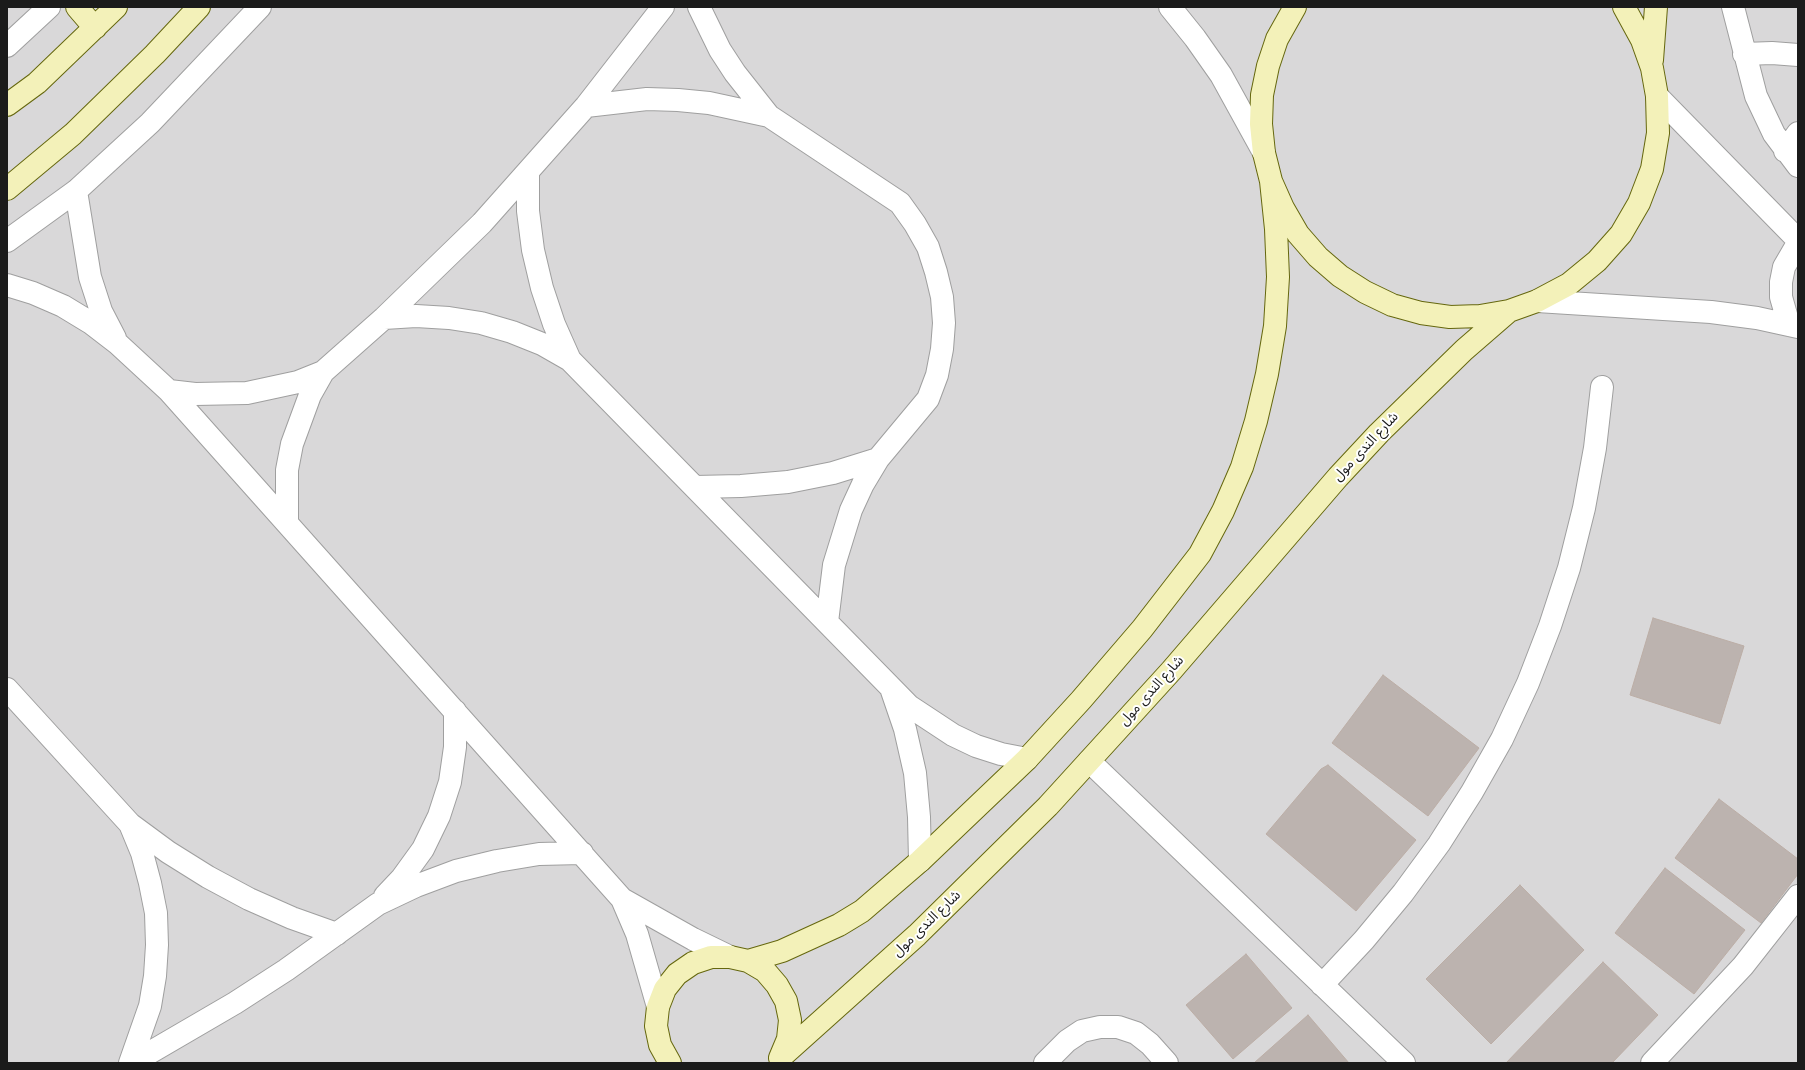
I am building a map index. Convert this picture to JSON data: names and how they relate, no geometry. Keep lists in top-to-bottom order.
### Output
{
  "streets": {
    "street": ["شارع الندى مول"]
  }
}
